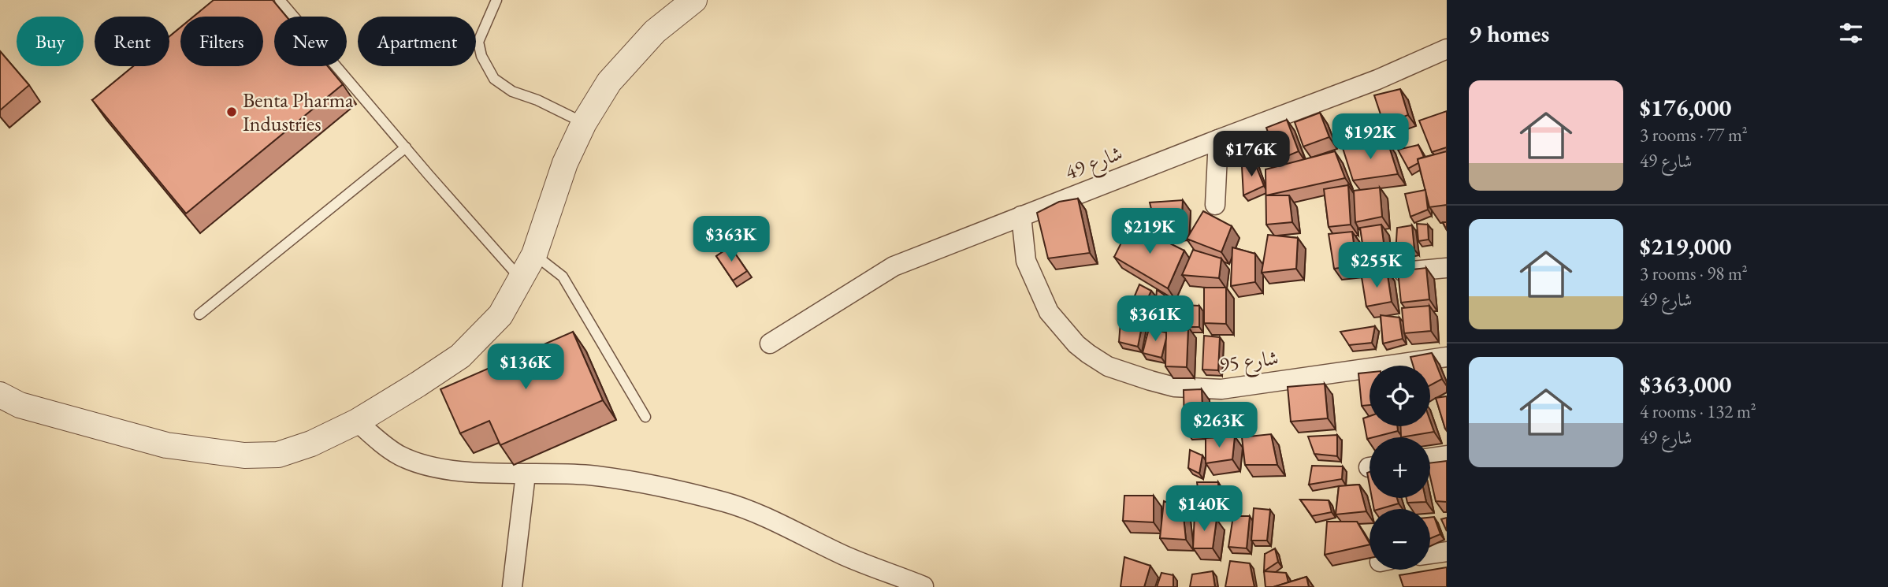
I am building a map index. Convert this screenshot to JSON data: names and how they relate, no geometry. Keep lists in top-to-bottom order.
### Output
{
  "streets": {
    "street": ["شارع 49", "شارع 95"]
  },
  "crossings": [
    ["شارع 49", "شارع 95"]
  ],
  "places": ["Benta Pharma Industries"],
  "page": {
    "heading": "9 homes",
    "chip": [
      "Buy",
      "Rent",
      "Filters",
      "New",
      "Apartment"
    ],
    "list": [
      {
        "name": "$176,000",
        "note": "3 rooms · 77 m² · شارع 49"
      },
      {
        "name": "$219,000",
        "note": "3 rooms · 98 m² · شارع 49"
      },
      {
        "name": "$363,000",
        "note": "4 rooms · 132 m² · شارع 49"
      }
    ],
    "price": [
      "$192K",
      "$176K",
      "$219K",
      "$363K",
      "$255K",
      "$361K",
      "$136K",
      "$263K",
      "$140K"
    ],
    "map_buttons": ["+", "−"]
  }
}
